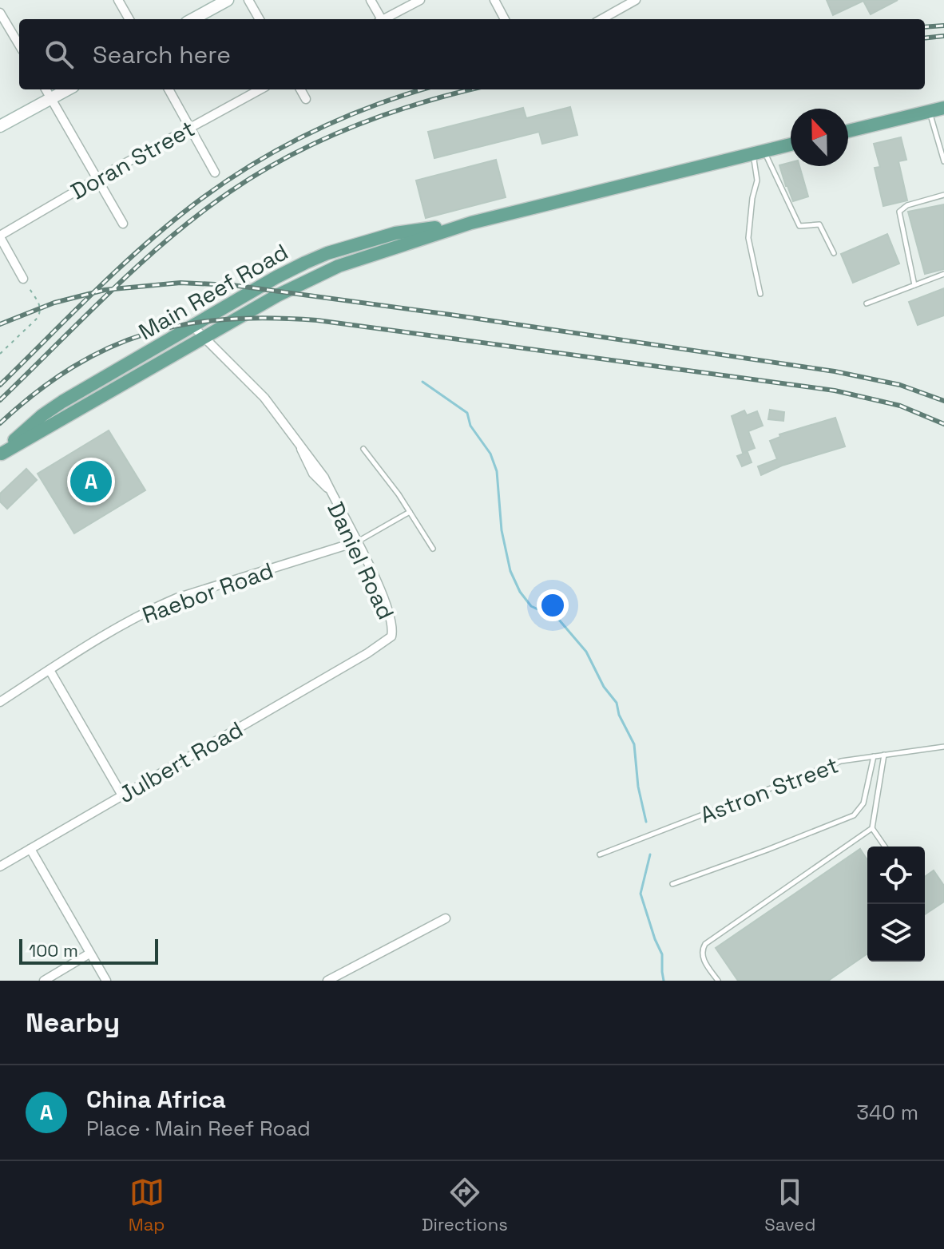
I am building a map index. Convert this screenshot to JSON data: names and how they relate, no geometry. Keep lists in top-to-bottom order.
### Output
{
  "streets": {
    "main road": ["Main Reef Road"],
    "street": [
      "Doran Street",
      "Daniel Road",
      "Raebor Road",
      "Julbert Road"
    ],
    "lane": ["Astron Street"]
  },
  "crossings": [
    ["Main Reef Road", "Daniel Road"],
    ["Daniel Road", "Raebor Road"],
    ["Daniel Road", "Julbert Road"]
  ],
  "scale_bar": "100 m",
  "north": "top",
  "page": {
    "search": "Search here",
    "pins": "A",
    "scale": "100 m",
    "heading": "Nearby",
    "list": [
      {
        "mark": "A",
        "name": "China Africa",
        "note": "Place · Main Reef Road",
        "value": "340 m"
      }
    ],
    "nav": ["Map", "Directions", "Saved"]
  }
}
